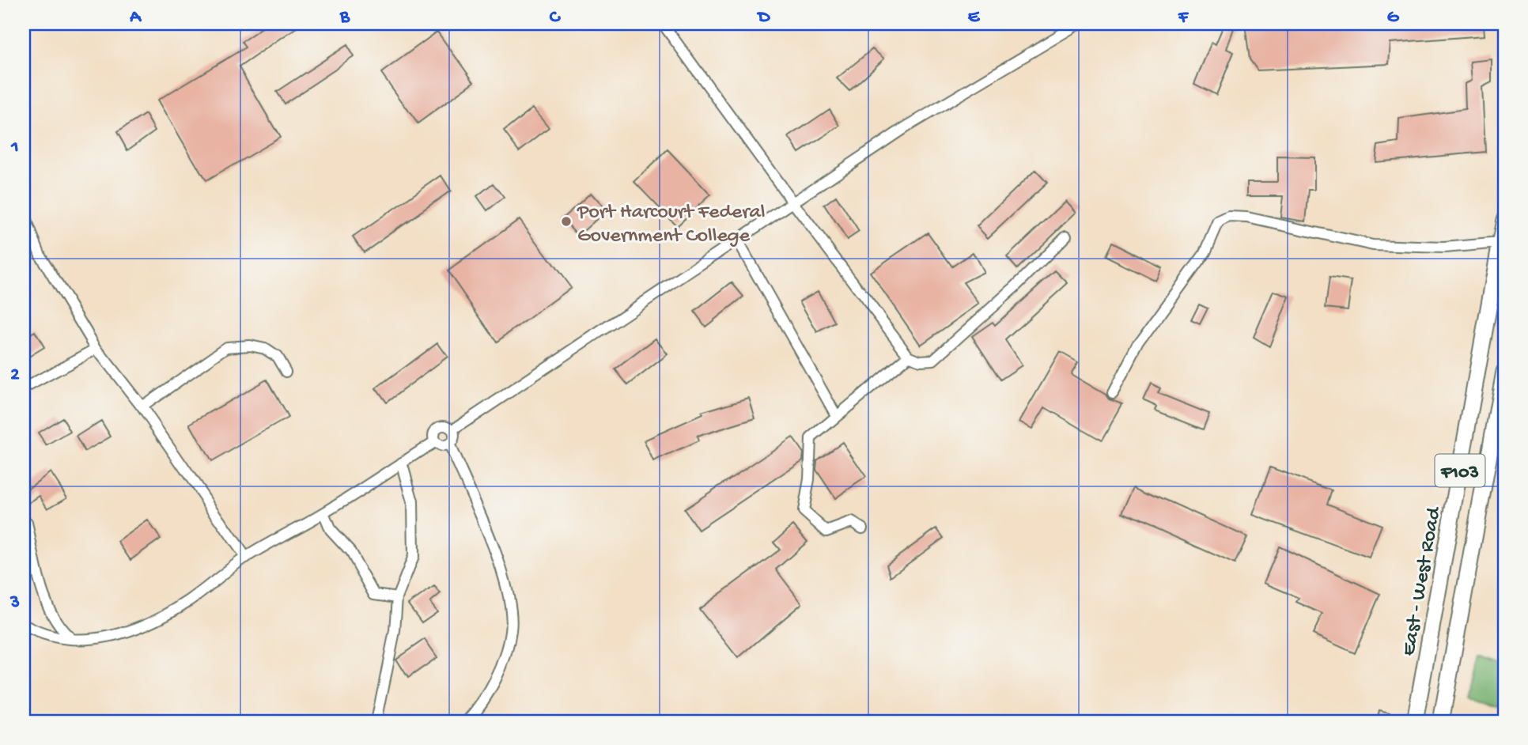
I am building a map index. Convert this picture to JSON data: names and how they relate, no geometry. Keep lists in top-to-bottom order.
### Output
{
  "streets": {
    "main road": ["F103", "East - West Road"]
  },
  "places": ["Port Harcourt Federal Government College"],
  "grid": {
    "columns": [
      "A",
      "B",
      "C",
      "D",
      "E",
      "F",
      "G"
    ],
    "rows": ["1", "2", "3"]
  }
}
